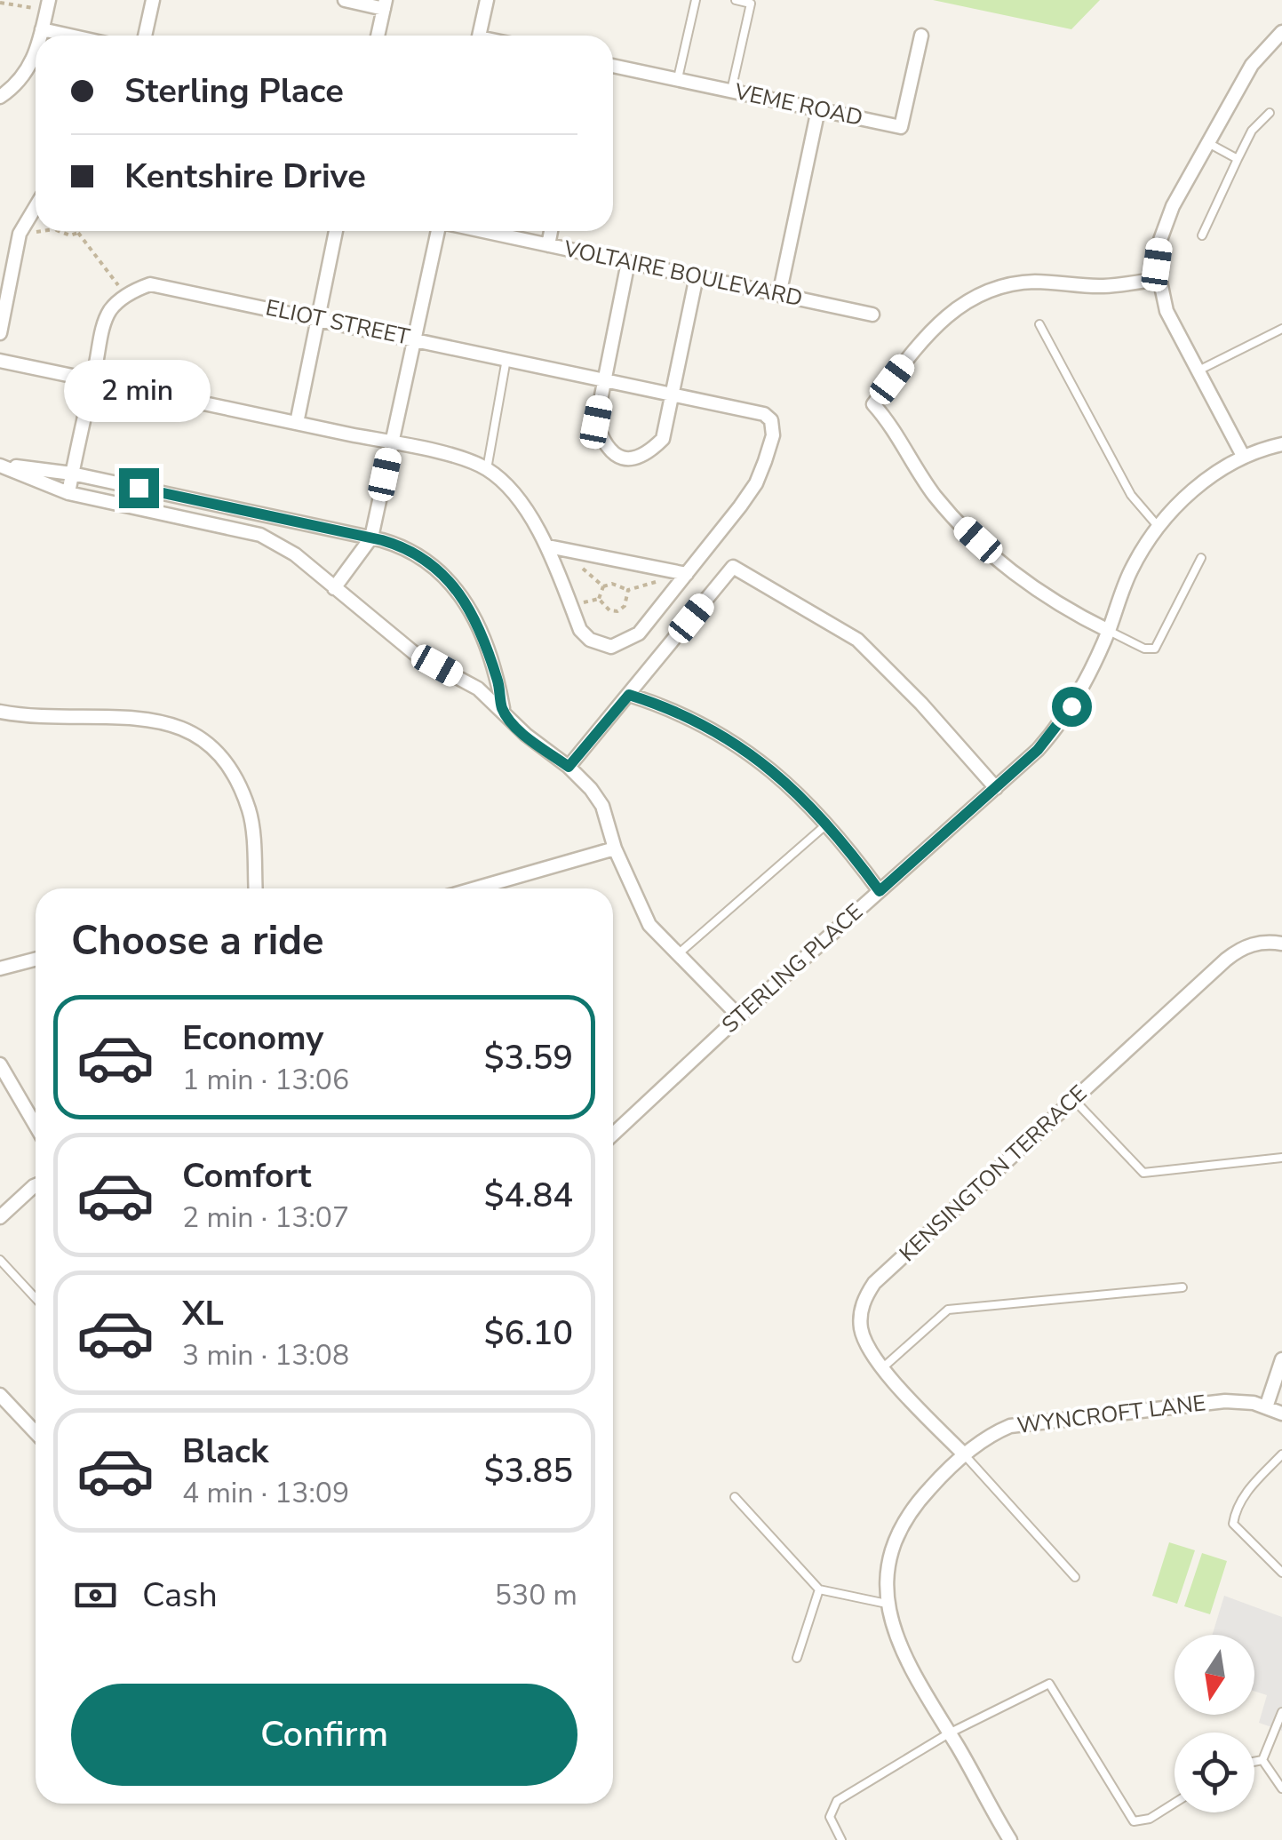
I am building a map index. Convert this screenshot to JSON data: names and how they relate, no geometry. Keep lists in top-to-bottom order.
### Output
{
  "streets": {
    "street": [
      "VEME ROAD",
      "VOLTAIRE BOULEVARD",
      "ELIOT STREET",
      "STERLING PLACE",
      "KENSINGTON TERRACE",
      "WYNCROFT LANE"
    ]
  },
  "crossings": [
    ["KENSINGTON TERRACE", "WYNCROFT LANE"]
  ],
  "north": "bottom",
  "page": {
    "banner": ["Sterling Place", "Kentshire Drive"],
    "bubble": "2 min",
    "heading": "Choose a ride",
    "list": [
      {
        "name": "Economy",
        "note": "1 min · 13:06",
        "value": "$3.59"
      },
      {
        "name": "Comfort",
        "note": "2 min · 13:07",
        "value": "$4.84"
      },
      {
        "name": "XL",
        "note": "3 min · 13:08",
        "value": "$6.10"
      },
      {
        "name": "Black",
        "note": "4 min · 13:09",
        "value": "$3.85"
      }
    ],
    "pay": ["Cash", "530 m"],
    "buttons": "Confirm"
  }
}
